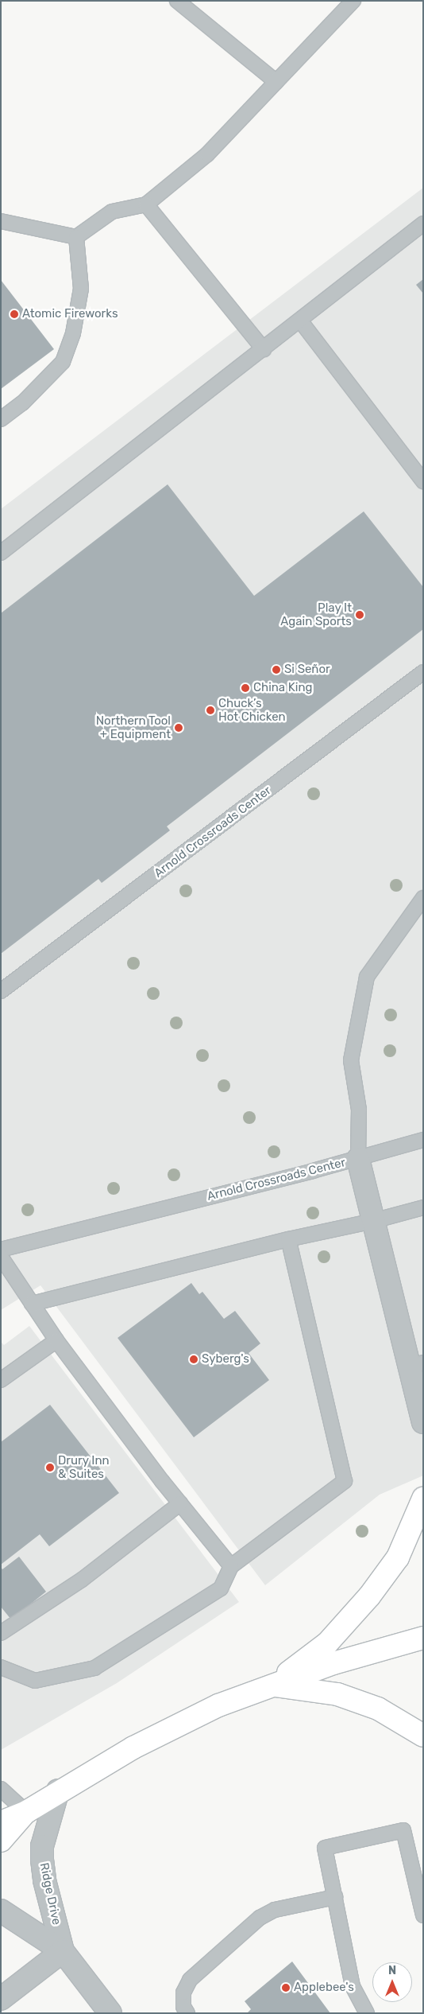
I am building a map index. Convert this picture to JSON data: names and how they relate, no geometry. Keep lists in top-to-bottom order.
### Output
{
  "streets": {
    "street": ["Arnold Crossroads Center", "Ridge Drive"]
  },
  "places": [
    "Atomic Fireworks",
    "Play It Again Sports",
    "Si Señor",
    "China King",
    "Chuck’s Hot Chicken",
    "Northern Tool + Equipment",
    "Syberg's",
    "Drury Inn & Suites",
    "Applebee's"
  ],
  "north": "top"
}
